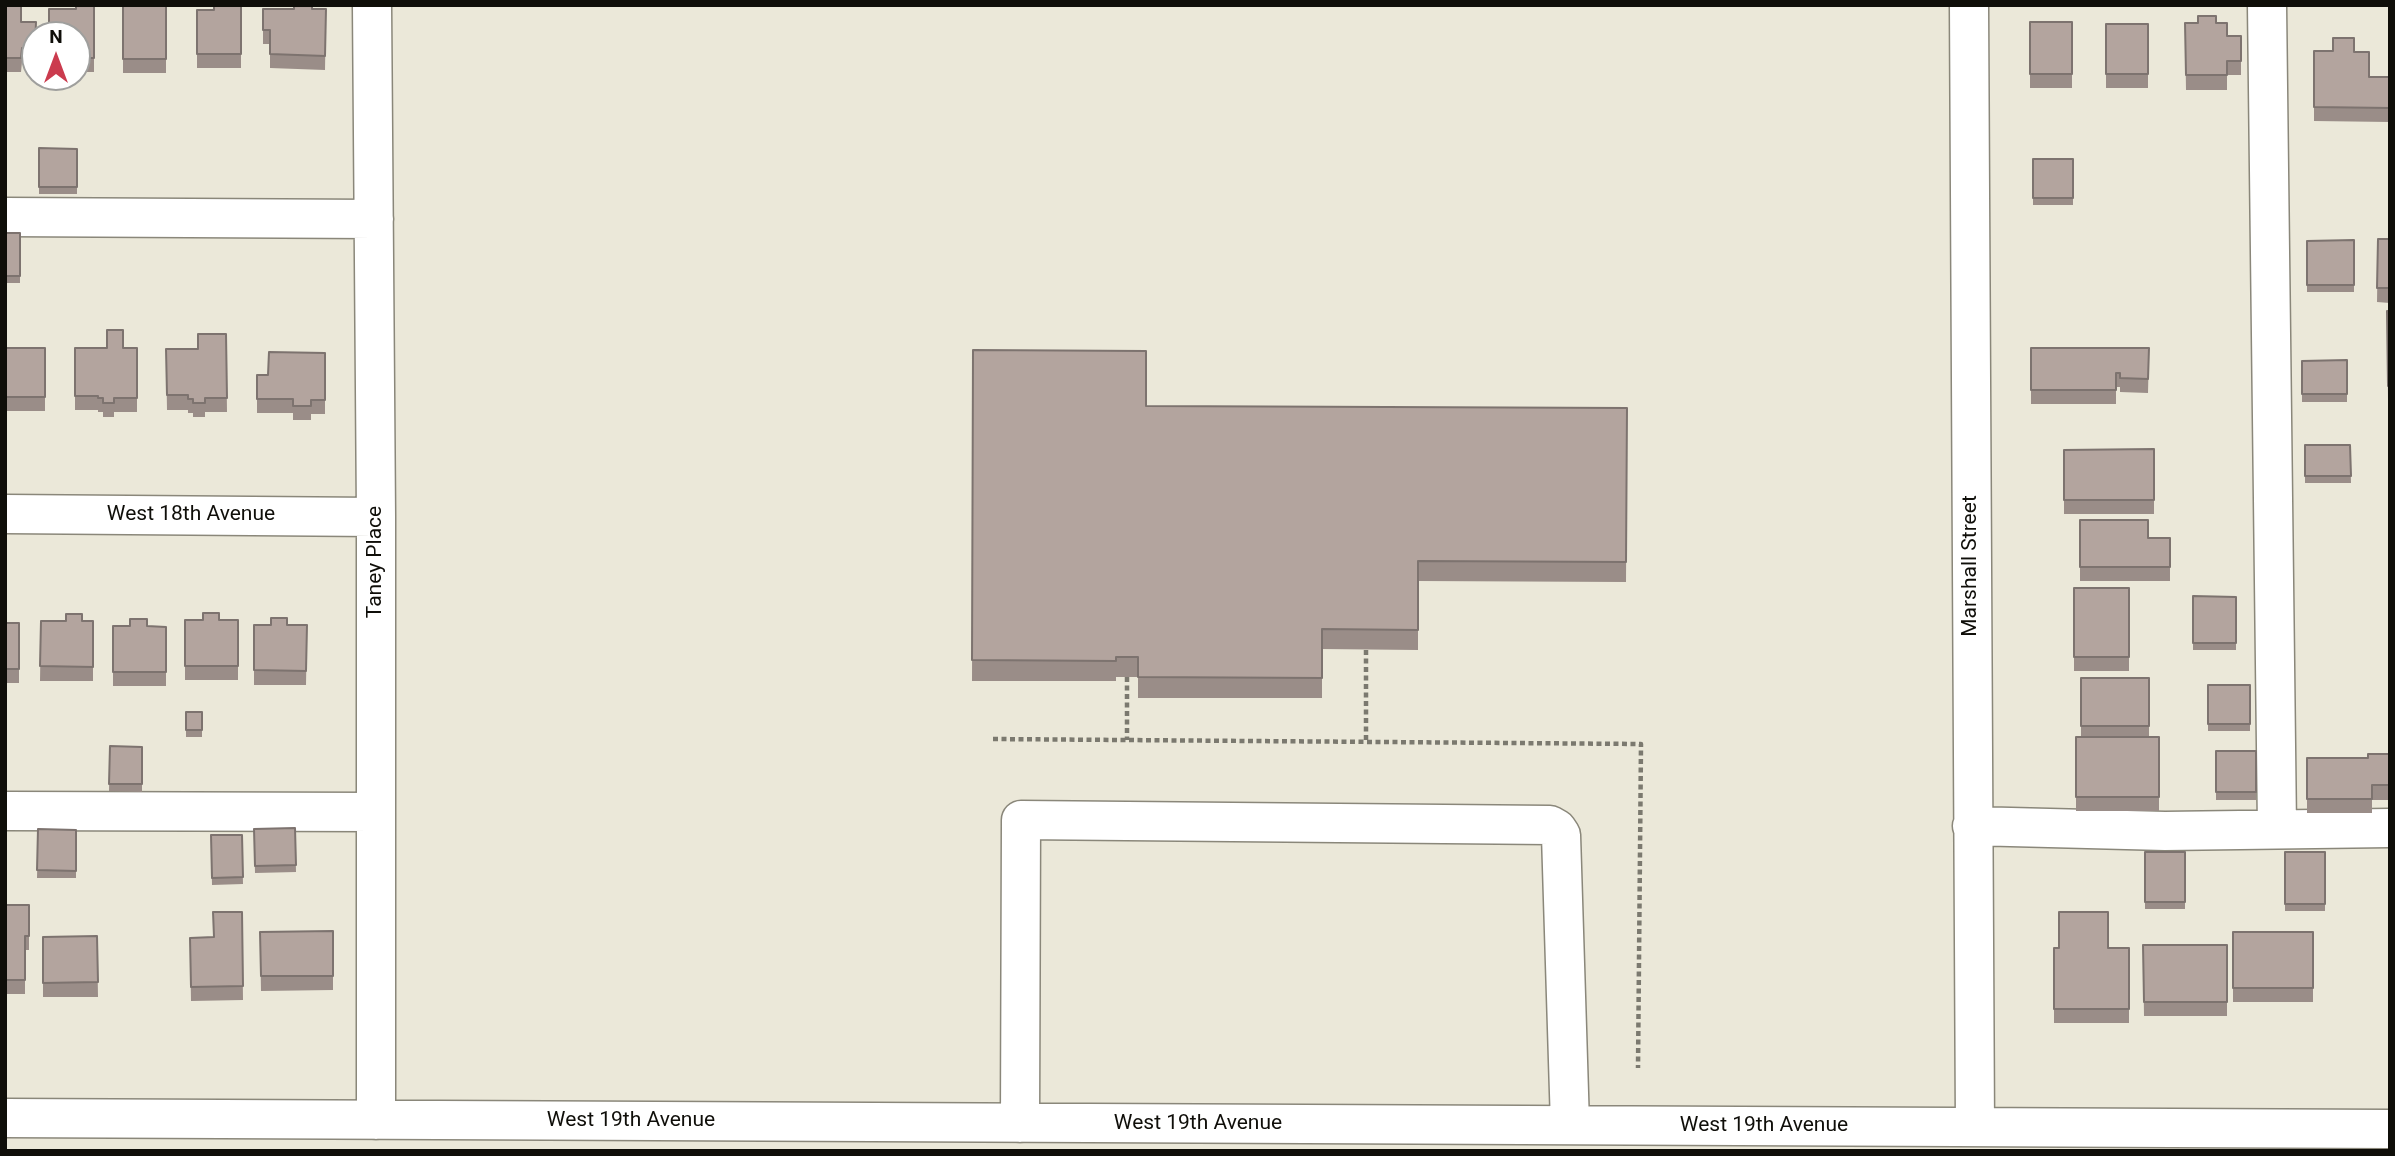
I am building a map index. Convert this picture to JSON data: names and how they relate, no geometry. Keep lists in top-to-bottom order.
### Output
{
  "streets": {
    "street": [
      "West 18th Avenue",
      "Taney Place",
      "Marshall Street",
      "West 19th Avenue"
    ]
  },
  "crossings": [
    ["West 18th Avenue", "Taney Place"],
    ["Taney Place", "West 19th Avenue"],
    ["Marshall Street", "West 19th Avenue"]
  ],
  "north": "top"
}
